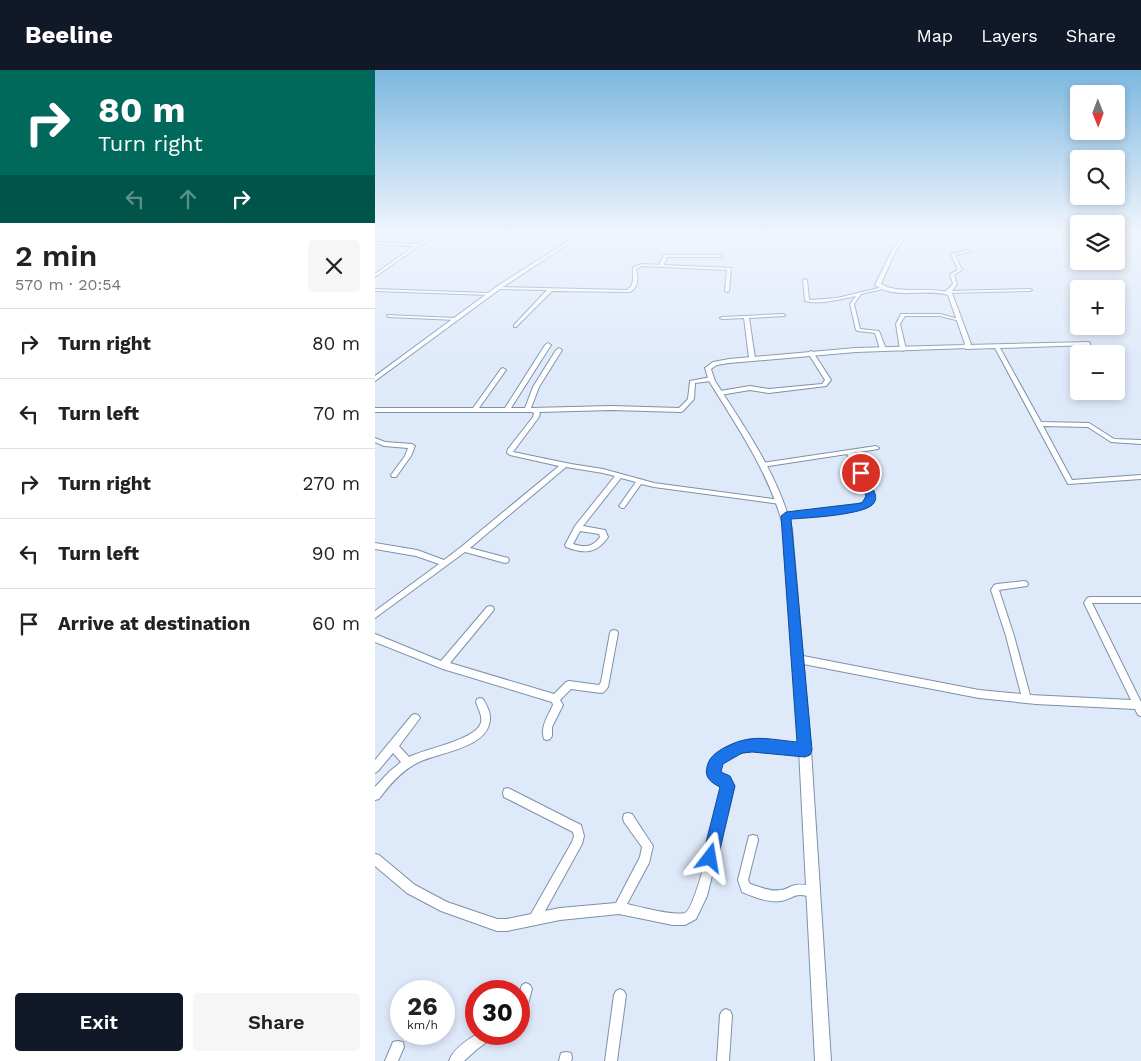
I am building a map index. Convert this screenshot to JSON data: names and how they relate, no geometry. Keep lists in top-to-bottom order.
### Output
{
  "north": "bottom",
  "page": {
    "header": "Beeline",
    "nav": ["Map", "Layers", "Share"],
    "turn": ["80 m", "Turn right"],
    "map_buttons": ["+", "−"],
    "heading": ["2 min", "570 m · 20:54"],
    "list": [
      {
        "name": "Turn right",
        "value": "80 m"
      },
      {
        "name": "Turn left",
        "value": "70 m"
      },
      {
        "name": "Turn right",
        "value": "270 m"
      },
      {
        "name": "Turn left",
        "value": "90 m"
      },
      {
        "name": "Arrive at destination",
        "value": "60 m"
      }
    ],
    "speed": "26 km/h",
    "limit": "30",
    "buttons": ["Exit", "Share"]
  }
}
